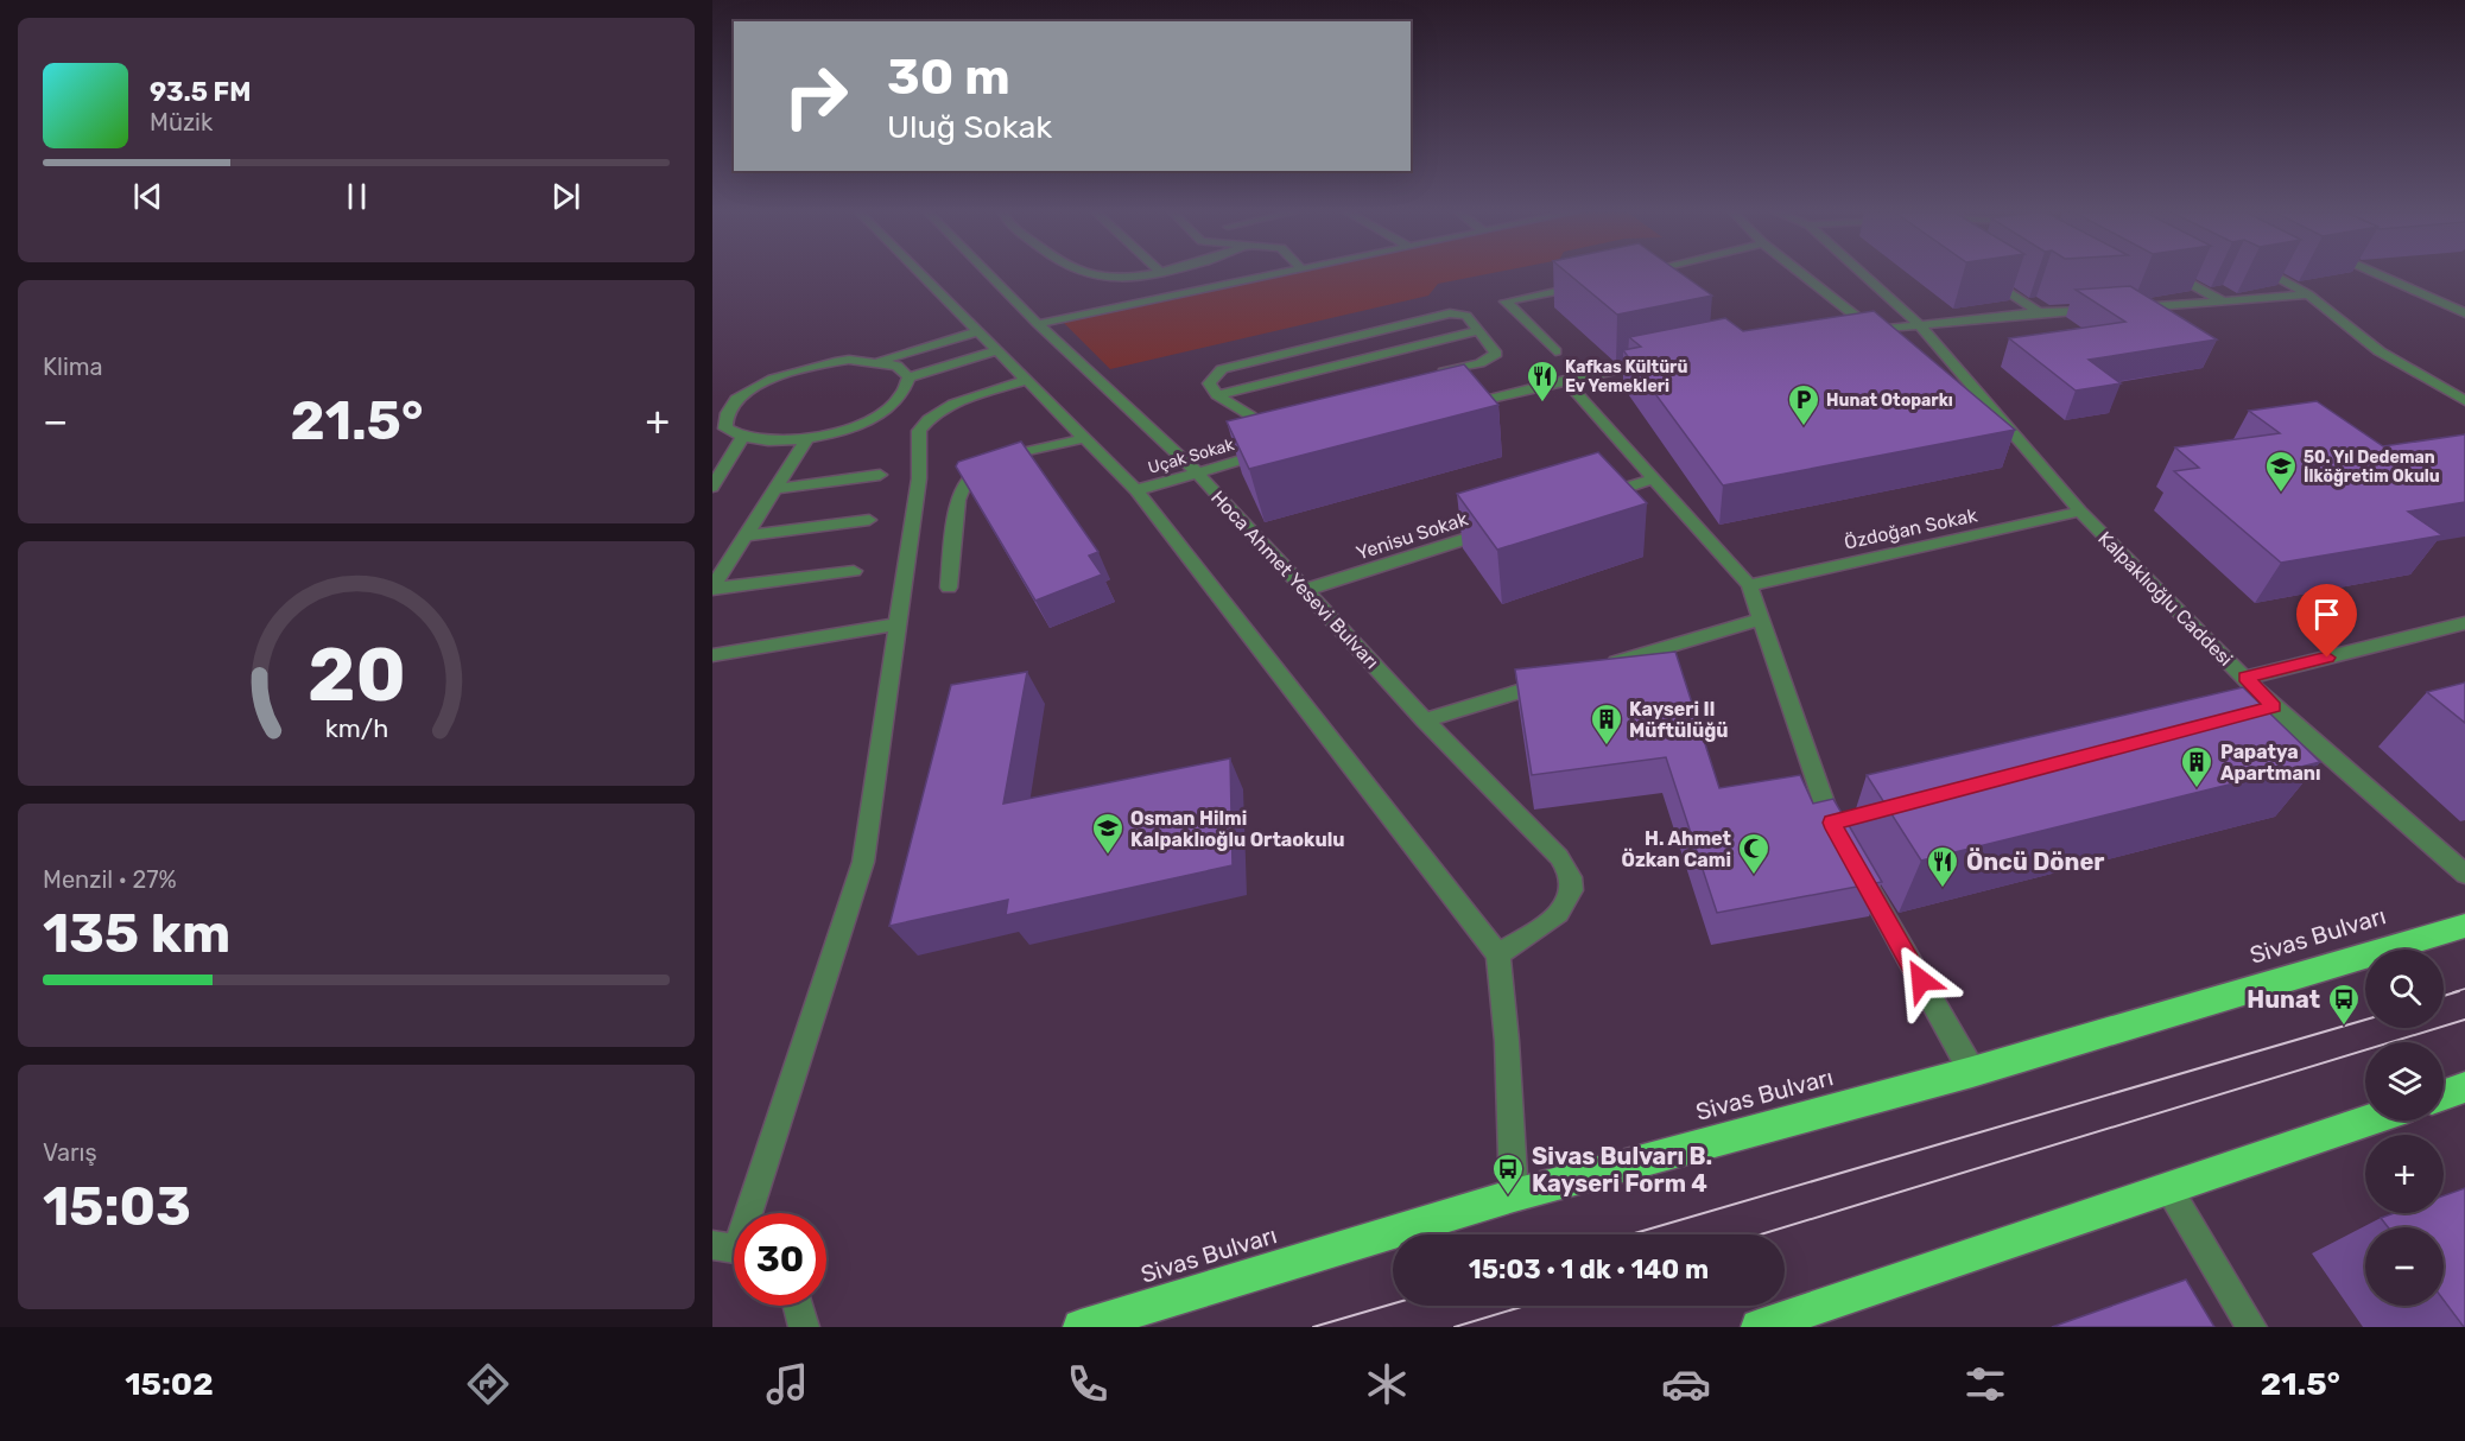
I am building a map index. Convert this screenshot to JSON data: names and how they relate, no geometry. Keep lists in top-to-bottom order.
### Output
{
  "streets": {
    "highway": ["Sivas Bulvarı"],
    "street": [
      "Uçak Sokak",
      "Özdoğan Sokak",
      "Yenisu Sokak",
      "Hoca Ahmet Yesevi Bulvarı",
      "Kalpaklıoğlu Caddesi"
    ]
  },
  "crossings": [
    ["Uçak Sokak", "Hoca Ahmet Yesevi Bulvarı"],
    ["Özdoğan Sokak", "Kalpaklıoğlu Caddesi"],
    ["Yenisu Sokak", "Hoca Ahmet Yesevi Bulvarı"]
  ],
  "places": {
    "restaurant": ["Kafkas Kültürü Ev Yemekleri", "Öncü Döner"],
    "parking": ["Hunat Otoparkı"],
    "school or university": ["50. Yıl Dedeman İlköğretim Okulu", "Osman Hilmi Kalpaklıoğlu Ortaokulu"],
    "building": ["Kayseri Il Müftülüğü", "Papatya Apartmanı"],
    "mosque": ["H. Ahmet Özkan Cami"],
    "bus stop": ["Hunat", "Sivas Bulvarı B. Kayseri Form 4"]
  },
  "page": {
    "turn": ["30 m", "Uluğ Sokak"],
    "song": ["93.5 FM", "Müzik"],
    "tile": [
      "Klima",
      ["Menzil · 27%", "135 km"],
      ["Varış", "15:03"]
    ],
    "heat": ["−", "21.5°", "+"],
    "map_buttons": ["+", "−"],
    "limit": "30",
    "trip": "15:03 · 1 dk · 140 m",
    "tabs": ["15:02", "21.5°"],
    "gauge": ["20", "km/h"]
  }
}
